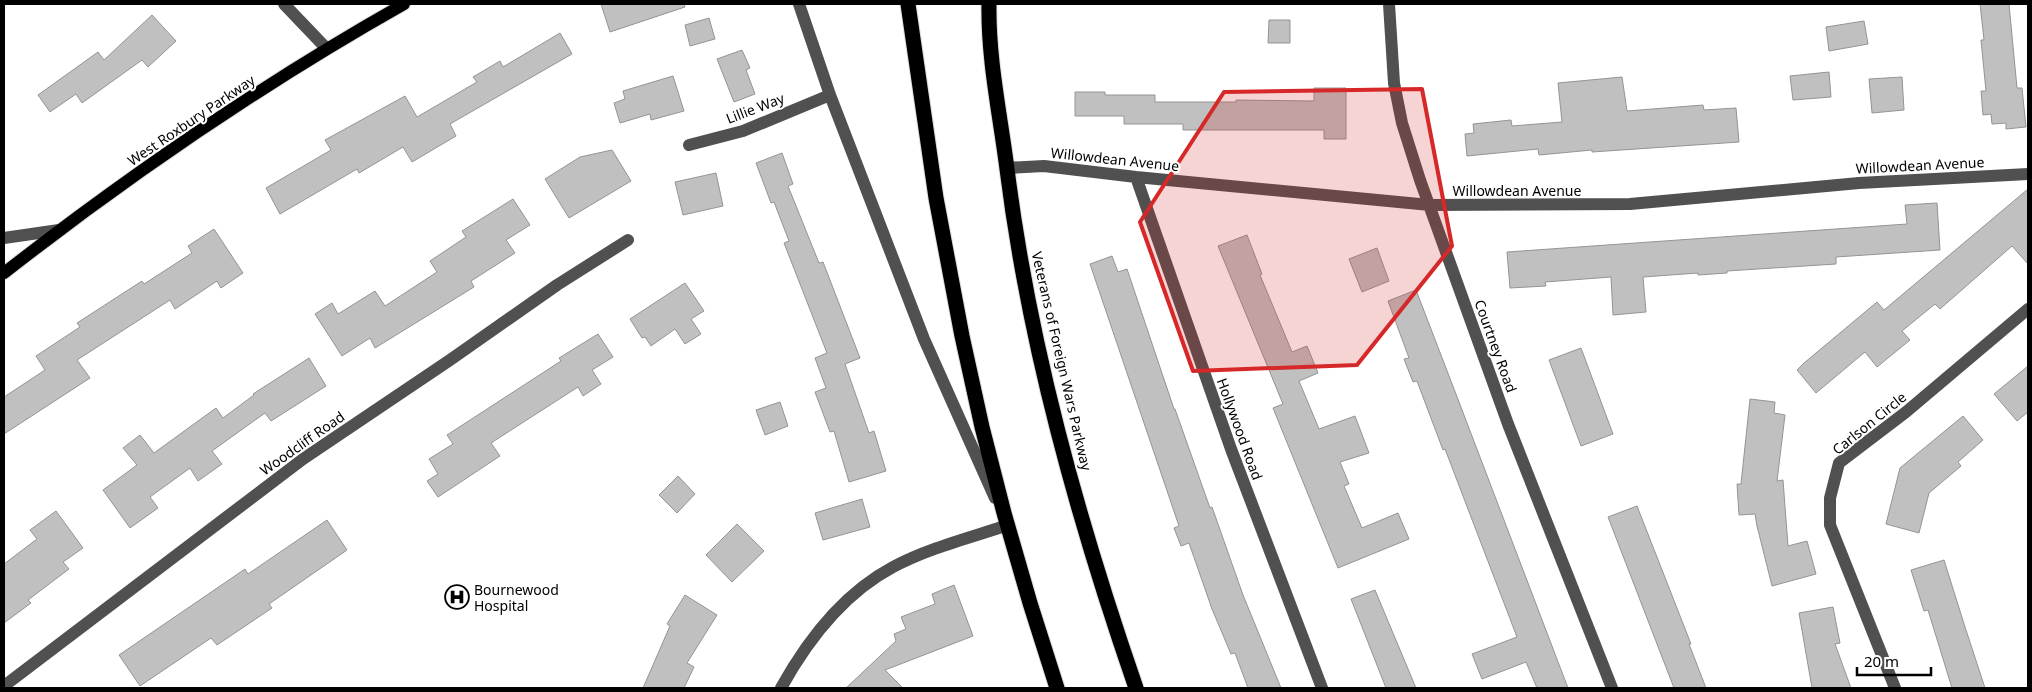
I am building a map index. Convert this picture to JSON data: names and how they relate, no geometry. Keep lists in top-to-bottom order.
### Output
{
  "streets": {
    "highway": ["Veterans of Foreign Wars Parkway"],
    "main road": ["West Roxbury Parkway"],
    "street": [
      "Lillie Way",
      "Willowdean Avenue",
      "Courtney Road",
      "Carlson Circle",
      "Hollywood Road",
      "Woodcliff Road"
    ]
  },
  "crossings": [
    ["Willowdean Avenue", "Courtney Road"],
    ["Willowdean Avenue", "Veterans of Foreign Wars Parkway"],
    ["Willowdean Avenue", "Hollywood Road"]
  ],
  "places": {
    "hospital": ["Bournewood Hospital"]
  },
  "scale_bar": "20 m"
}
